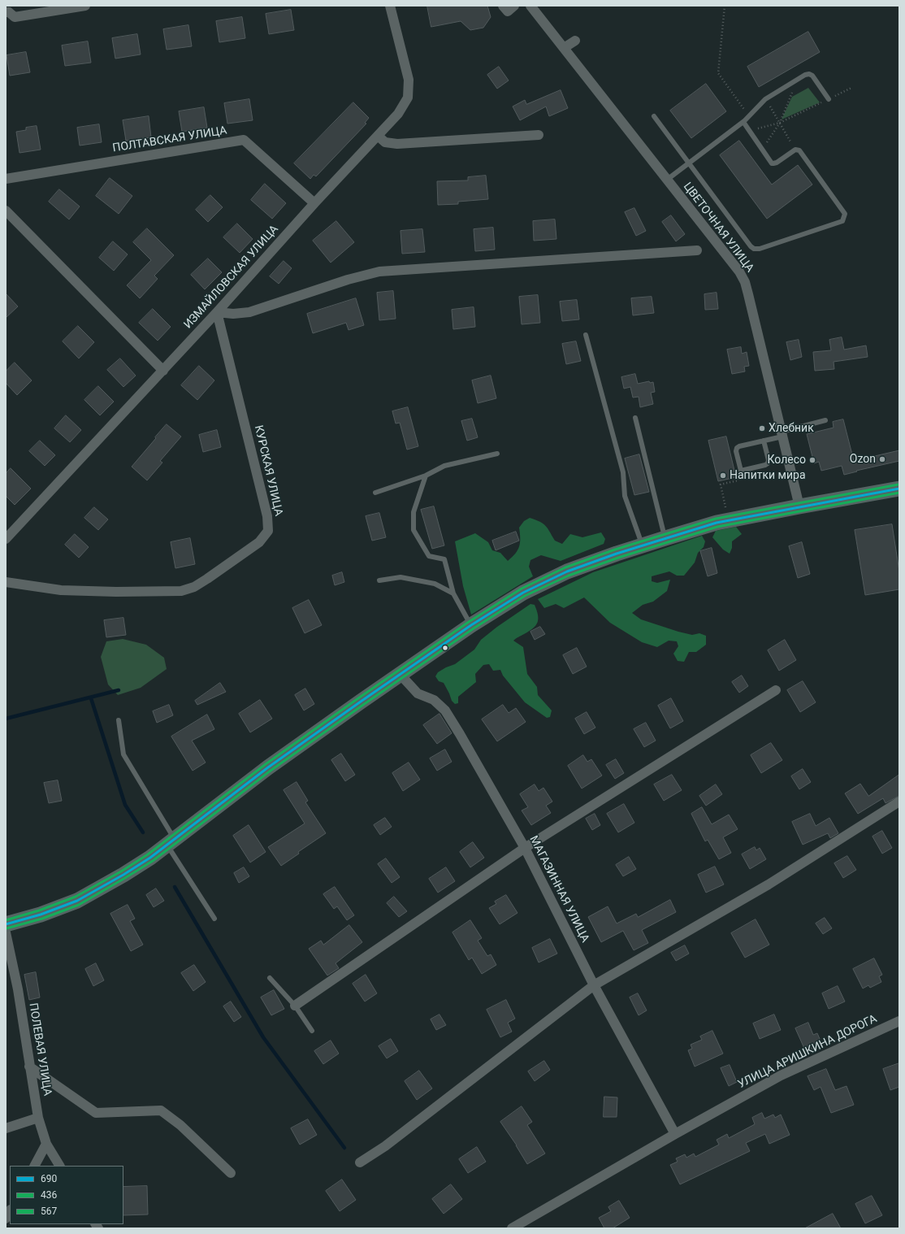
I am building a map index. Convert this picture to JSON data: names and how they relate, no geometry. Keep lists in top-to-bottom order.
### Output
{
  "streets": {
    "street": [
      "ПОЛТАВСКАЯ УЛИЦА",
      "ЦВЕТОЧНАЯ УЛИЦА",
      "ИЗМАЙЛОВСКАЯ УЛИЦА",
      "КУРСКАЯ УЛИЦА",
      "МАГАЗИННАЯ УЛИЦА",
      "ПОЛЕВАЯ УЛИЦА",
      "УЛИЦА АРИШКИНА ДОРОГА"
    ]
  },
  "crossings": [
    ["ПОЛТАВСКАЯ УЛИЦА", "ИЗМАЙЛОВСКАЯ УЛИЦА"],
    ["ИЗМАЙЛОВСКАЯ УЛИЦА", "КУРСКАЯ УЛИЦА"],
    ["МАГАЗИННАЯ УЛИЦА", "УЛИЦА АРИШКИНА ДОРОГА"]
  ],
  "places": [
    "Хлебник",
    "Ozon",
    "Колесо",
    "Напитки мира"
  ],
  "lines": ["transit line 567", "transit line 690", "transit line 436"],
  "legend": ["690", "436", "567"]
}
